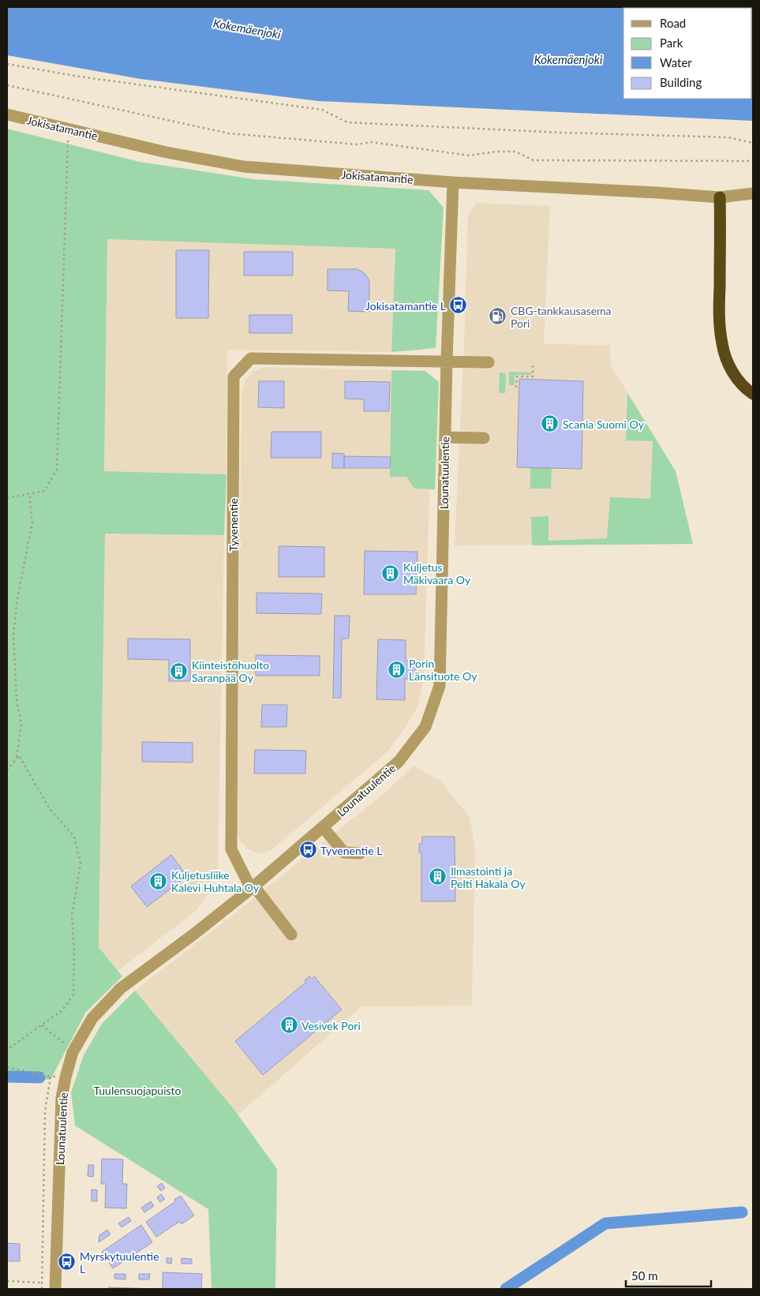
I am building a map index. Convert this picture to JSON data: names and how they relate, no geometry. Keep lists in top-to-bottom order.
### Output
{
  "streets": {
    "street": ["Jokisatamantie", "Lounatuulentie", "Tyvenentie"]
  },
  "crossings": [
    ["Jokisatamantie", "Lounatuulentie"],
    ["Lounatuulentie", "Tyvenentie"]
  ],
  "water": ["Kokemäenjoki"],
  "parks": ["Tuulensuojapuisto"],
  "places": {
    "bus stop": ["Jokisatamantie L", "Tyvenentie L", "Myrskytuulentie L"],
    "fuel station": ["CBG-tankkausasema Pori"],
    "building": [
      "Scania Suomi Oy",
      "Kuljetus Mäkivaara Oy",
      "Porin Länsituote Oy",
      "Kiinteistöhuolto Saranpää Oy",
      "Ilmastointi ja Pelti Hakala Oy",
      "Kuljetusliike Kalevi Huhtala Oy",
      "Vesivek Pori"
    ]
  },
  "legend": [
    "Road",
    "Park",
    "Water",
    "Building"
  ],
  "scale_bar": "50 m"
}
